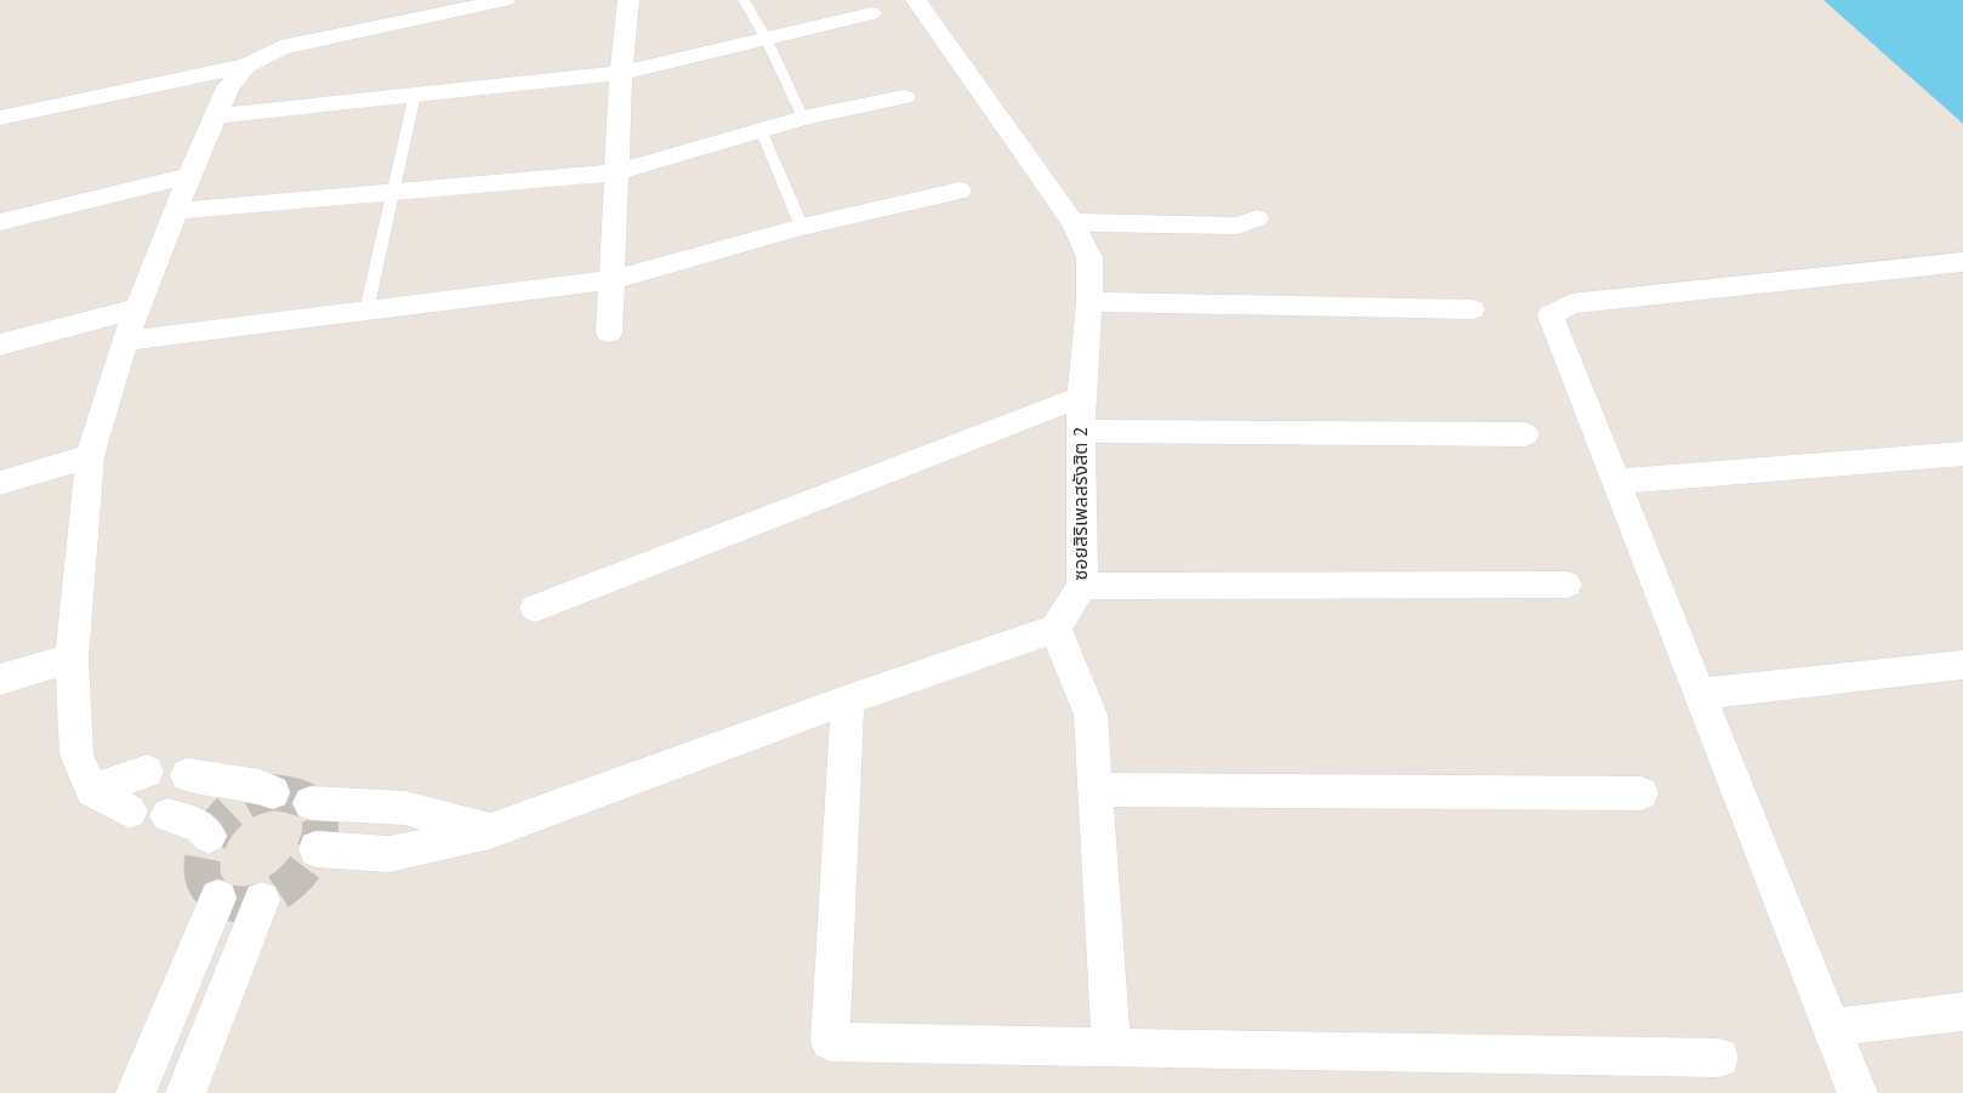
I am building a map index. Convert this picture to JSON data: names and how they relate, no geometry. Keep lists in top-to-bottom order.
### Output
{
  "streets": {
    "street": ["ซอยสิริเพลสรังสิต 2"]
  }
}
